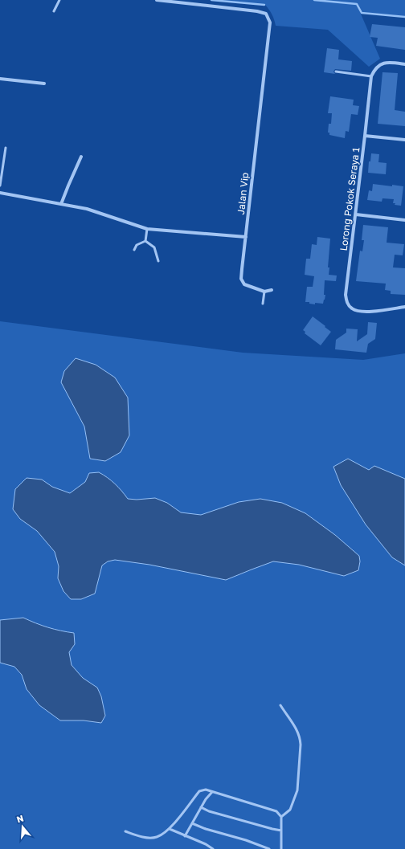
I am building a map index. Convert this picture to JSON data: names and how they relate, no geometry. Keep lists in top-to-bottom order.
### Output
{
  "streets": {
    "street": ["Jalan Vip", "Lorong Pokok Seraya 1"]
  },
  "north": "top"
}
